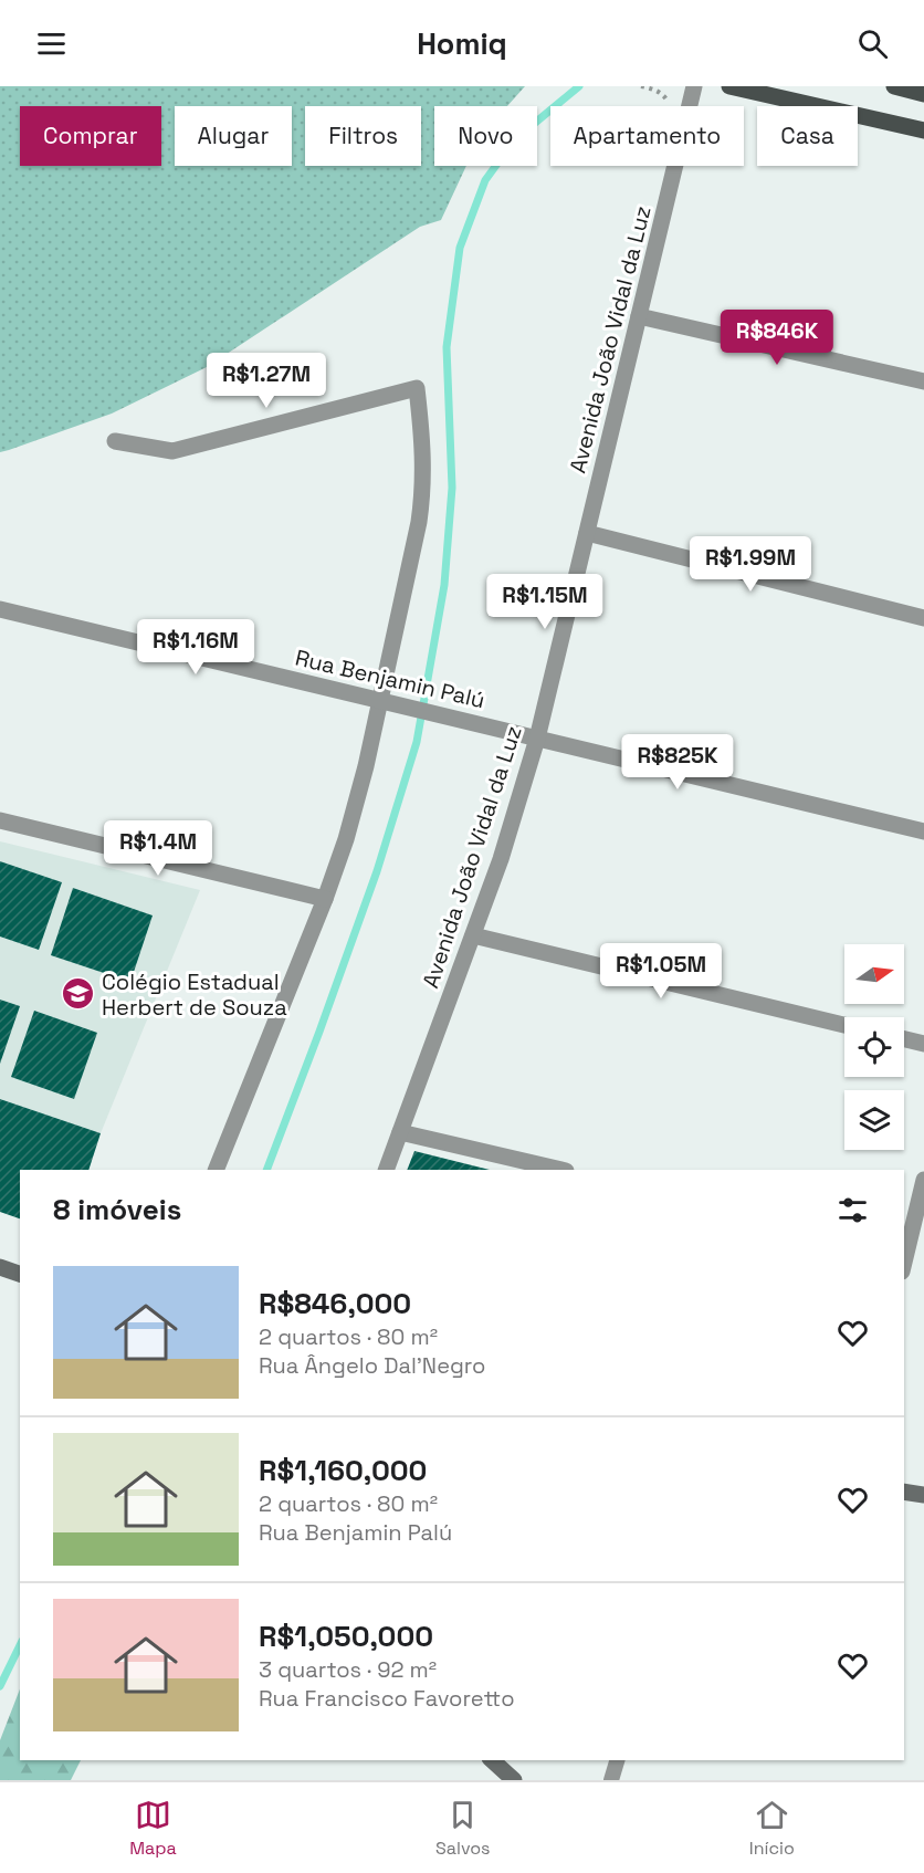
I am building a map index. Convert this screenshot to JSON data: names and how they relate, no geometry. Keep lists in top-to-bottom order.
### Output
{
  "streets": {
    "street": ["Avenida João Vidal da Luz", "Rua Benjamin Palú"]
  },
  "crossings": [
    ["Avenida João Vidal da Luz", "Rua Benjamin Palú"]
  ],
  "places": {
    "school or university": ["Colégio Estadual Herbert de Souza"]
  },
  "north": "right",
  "page": {
    "header": "Homiq",
    "chip": [
      "Comprar",
      "Alugar",
      "Filtros",
      "Novo",
      "Apartamento",
      "Casa"
    ],
    "price": [
      "R$846K",
      "R$1.27M",
      "R$1.99M",
      "R$1.15M",
      "R$1.16M",
      "R$825K",
      "R$1.4M",
      "R$1.05M"
    ],
    "heading": "8 imóveis",
    "list": [
      {
        "name": "R$846,000",
        "note": "2 quartos · 80 m² · Rua Ângelo Dal'Negro"
      },
      {
        "name": "R$1,160,000",
        "note": "2 quartos · 80 m² · Rua Benjamin Palú"
      },
      {
        "name": "R$1,050,000",
        "note": "3 quartos · 92 m² · Rua Francisco Favoretto"
      }
    ],
    "tabs": ["Mapa", "Salvos", "Início"]
  }
}
